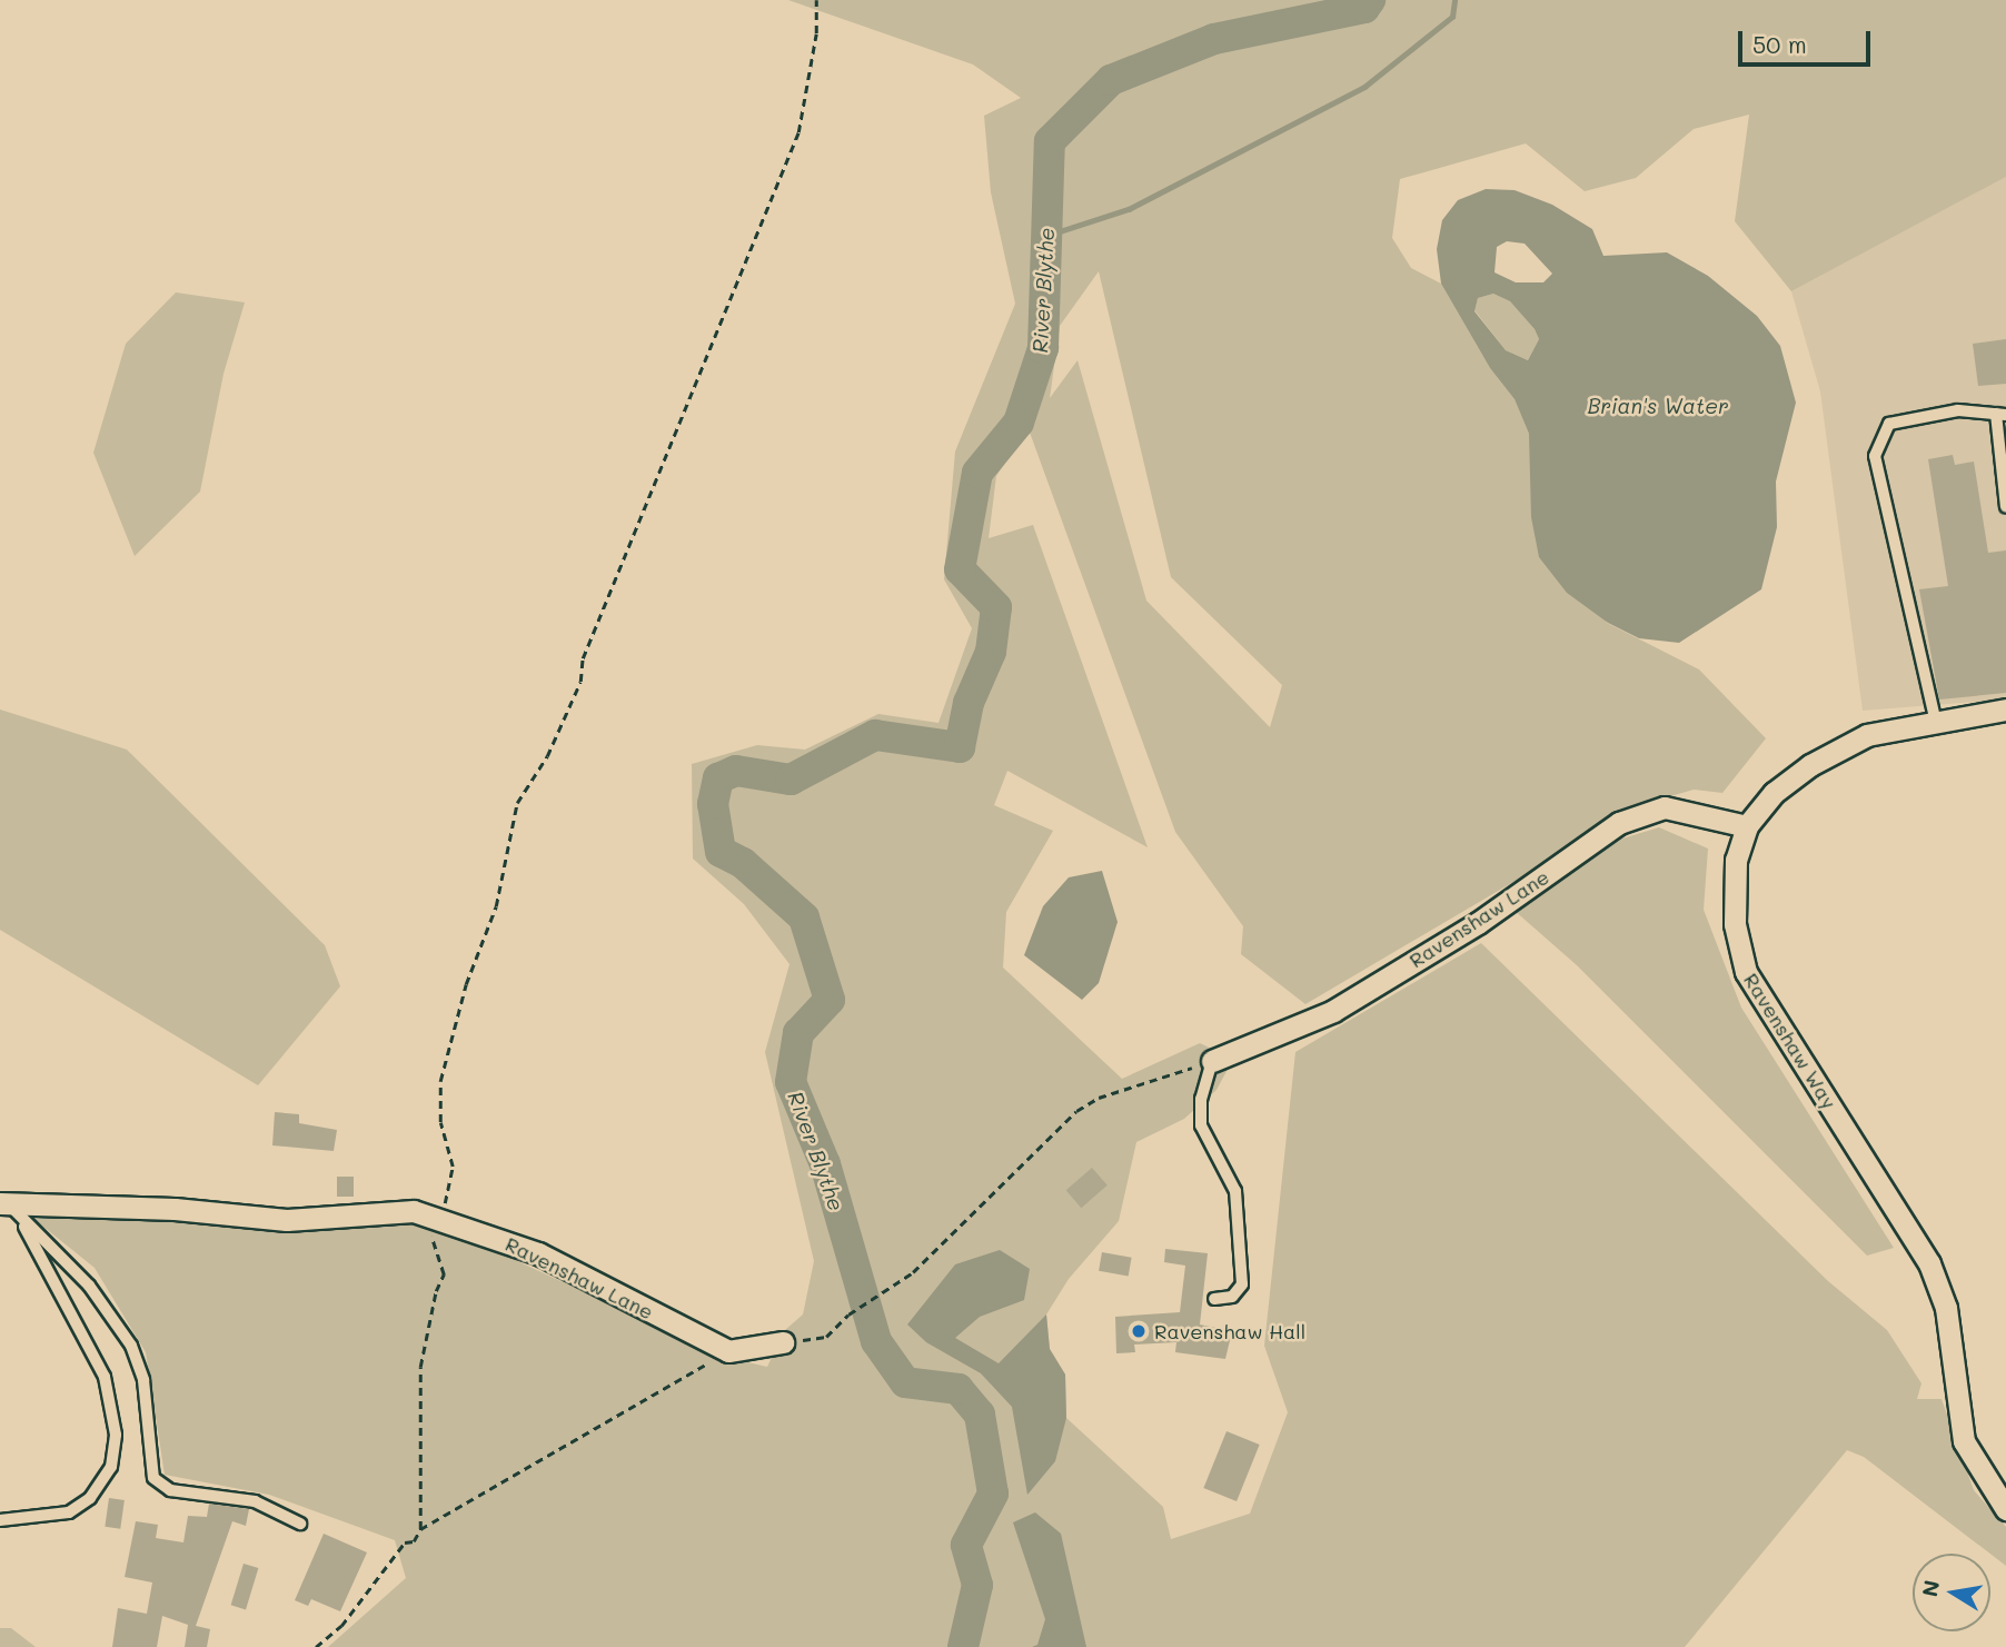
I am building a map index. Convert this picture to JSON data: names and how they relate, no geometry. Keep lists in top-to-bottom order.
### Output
{
  "streets": {
    "street": ["Ravenshaw Lane", "Ravenshaw Way"]
  },
  "crossings": [
    ["Ravenshaw Lane", "Ravenshaw Way"]
  ],
  "water": ["River Blythe", "Brian's Water"],
  "places": ["Ravenshaw Hall"],
  "scale_bar": "50 m",
  "north": "left"
}
